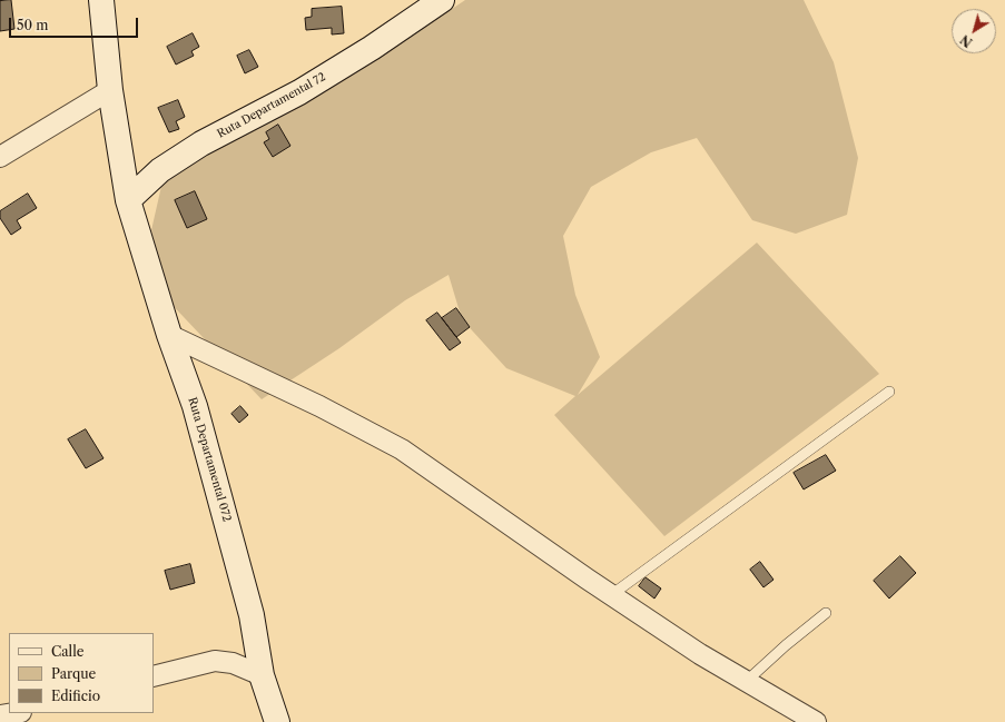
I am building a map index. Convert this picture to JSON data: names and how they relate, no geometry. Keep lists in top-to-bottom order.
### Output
{
  "streets": {
    "main road": ["Ruta Departamental 72", "Ruta Departamental 072"]
  },
  "crossings": [
    ["Ruta Departamental 72", "Ruta Departamental 072"]
  ],
  "legend": ["Calle", "Parque", "Edificio"],
  "scale_bar": "50 m",
  "north": "bottom left"
}
